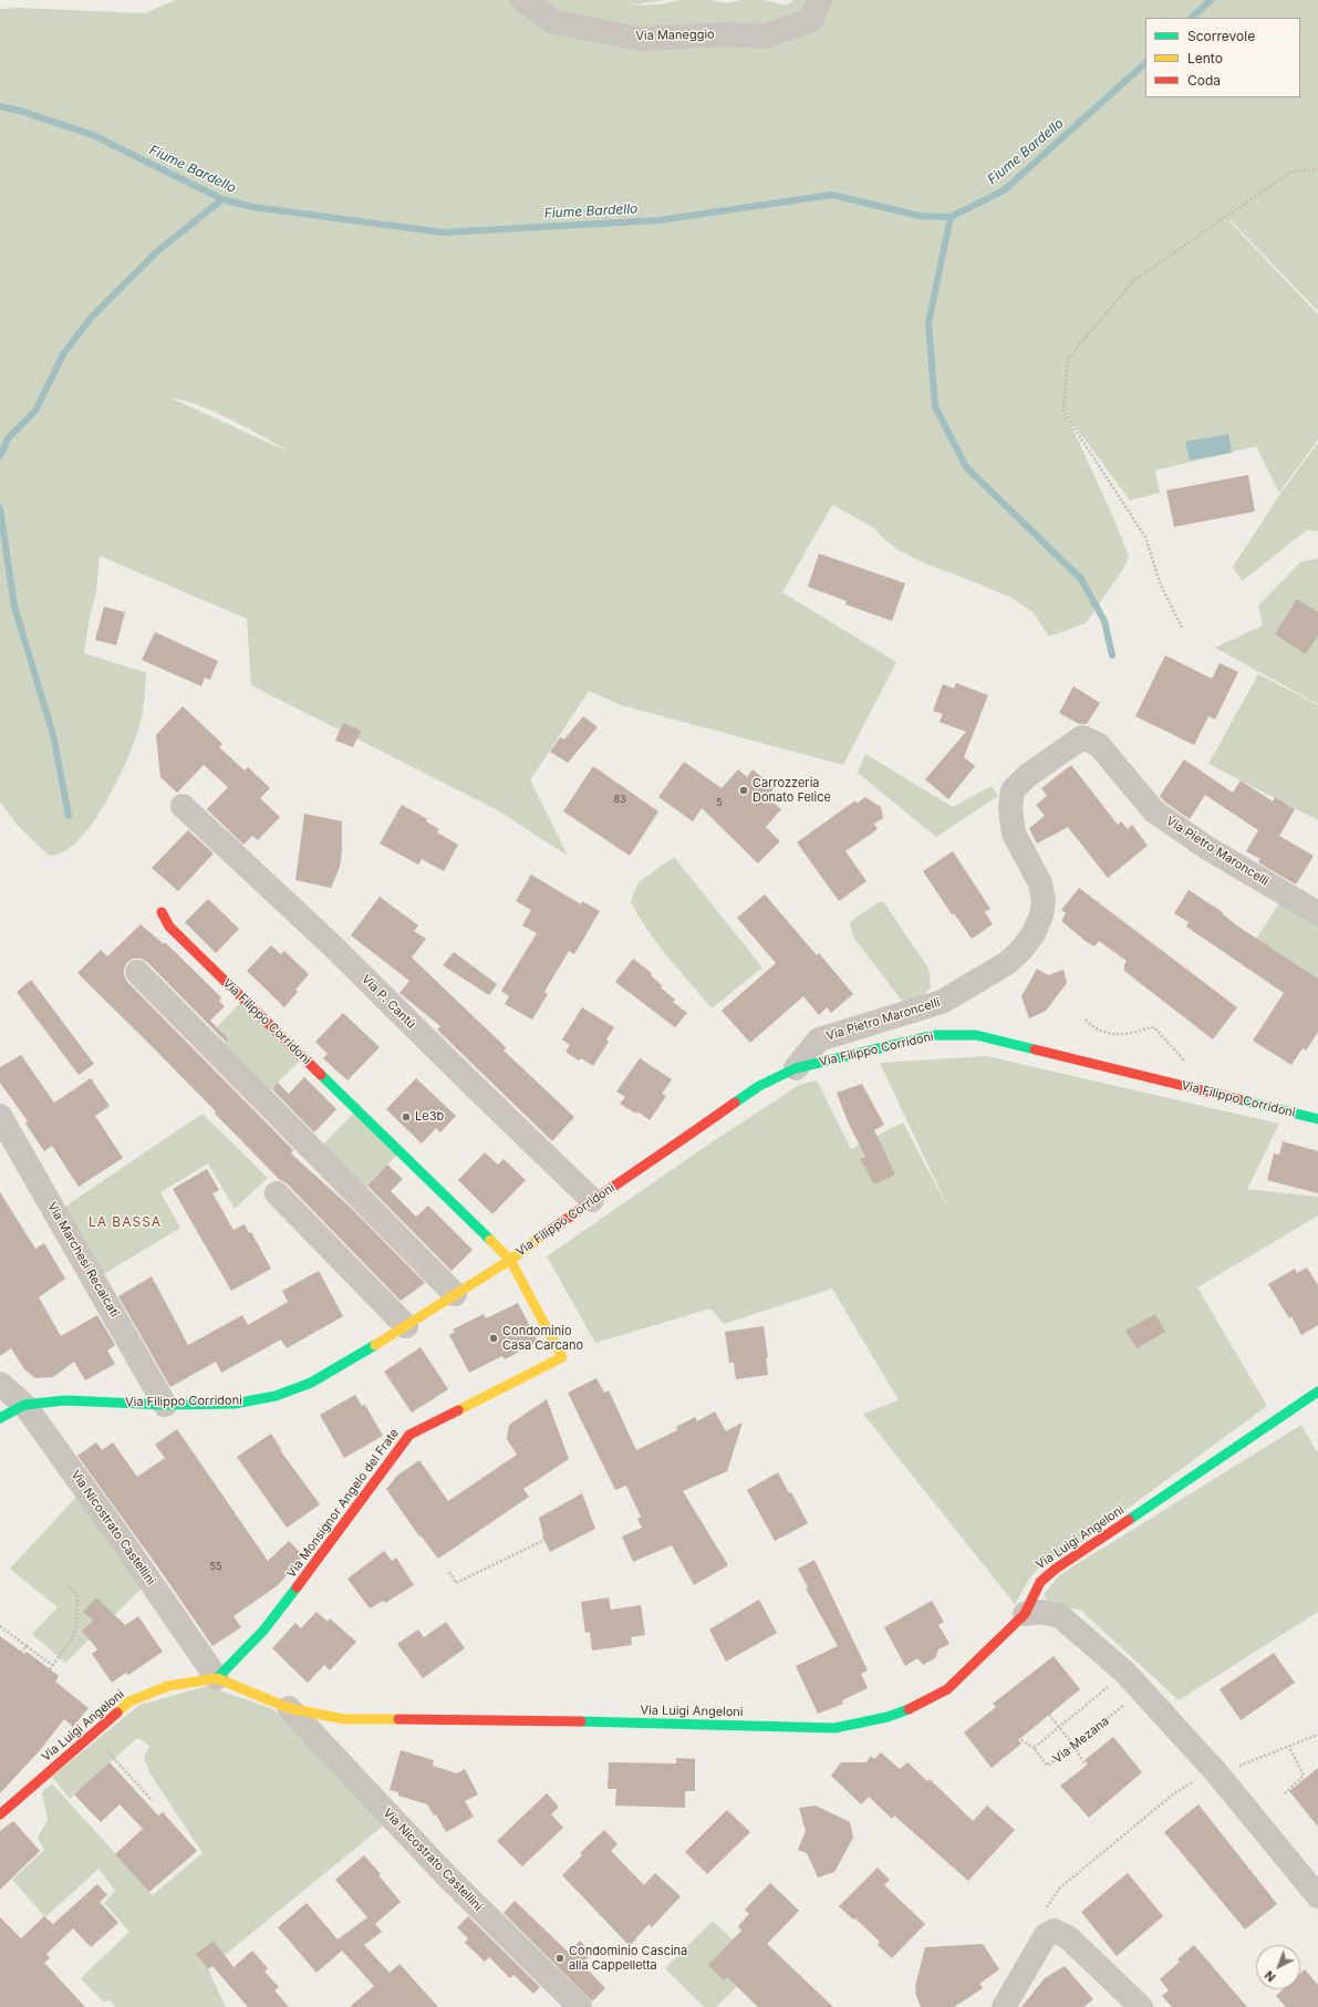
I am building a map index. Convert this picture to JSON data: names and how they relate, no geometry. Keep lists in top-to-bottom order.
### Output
{
  "streets": {
    "street": [
      "Via Maneggio",
      "Via Pietro Maroncelli",
      "Via P. Cantù",
      "Via Filippo Corridoni",
      "Via Marchesi Recalcati",
      "Via Monsignor Angelo del Frate",
      "Via Nicostrato Castellini",
      "Via Luigi Angeloni"
    ],
    "path": ["Via Mezana"]
  },
  "crossings": [
    ["Via Pietro Maroncelli", "Via Filippo Corridoni"],
    ["Via P. Cantù", "Via Filippo Corridoni"],
    ["Via Filippo Corridoni", "Via Marchesi Recalcati"],
    ["Via Filippo Corridoni", "Via Monsignor Angelo del Frate"],
    ["Via Filippo Corridoni", "Via Nicostrato Castellini"],
    ["Via Monsignor Angelo del Frate", "Via Nicostrato Castellini"],
    ["Via Monsignor Angelo del Frate", "Via Luigi Angeloni"],
    ["Via Nicostrato Castellini", "Via Luigi Angeloni"]
  ],
  "districts": ["LA BASSA"],
  "water": ["Fiume Bardello"],
  "places": [
    "Carrozzeria Donato Felice",
    "Le3b",
    "Condominio Casa Carcano",
    "Condominio Cascina alla Cappelletta"
  ],
  "house_numbers": ["83", "5", "55"],
  "legend": ["Scorrevole", "Lento", "Coda"],
  "north": "bottom left"
}
